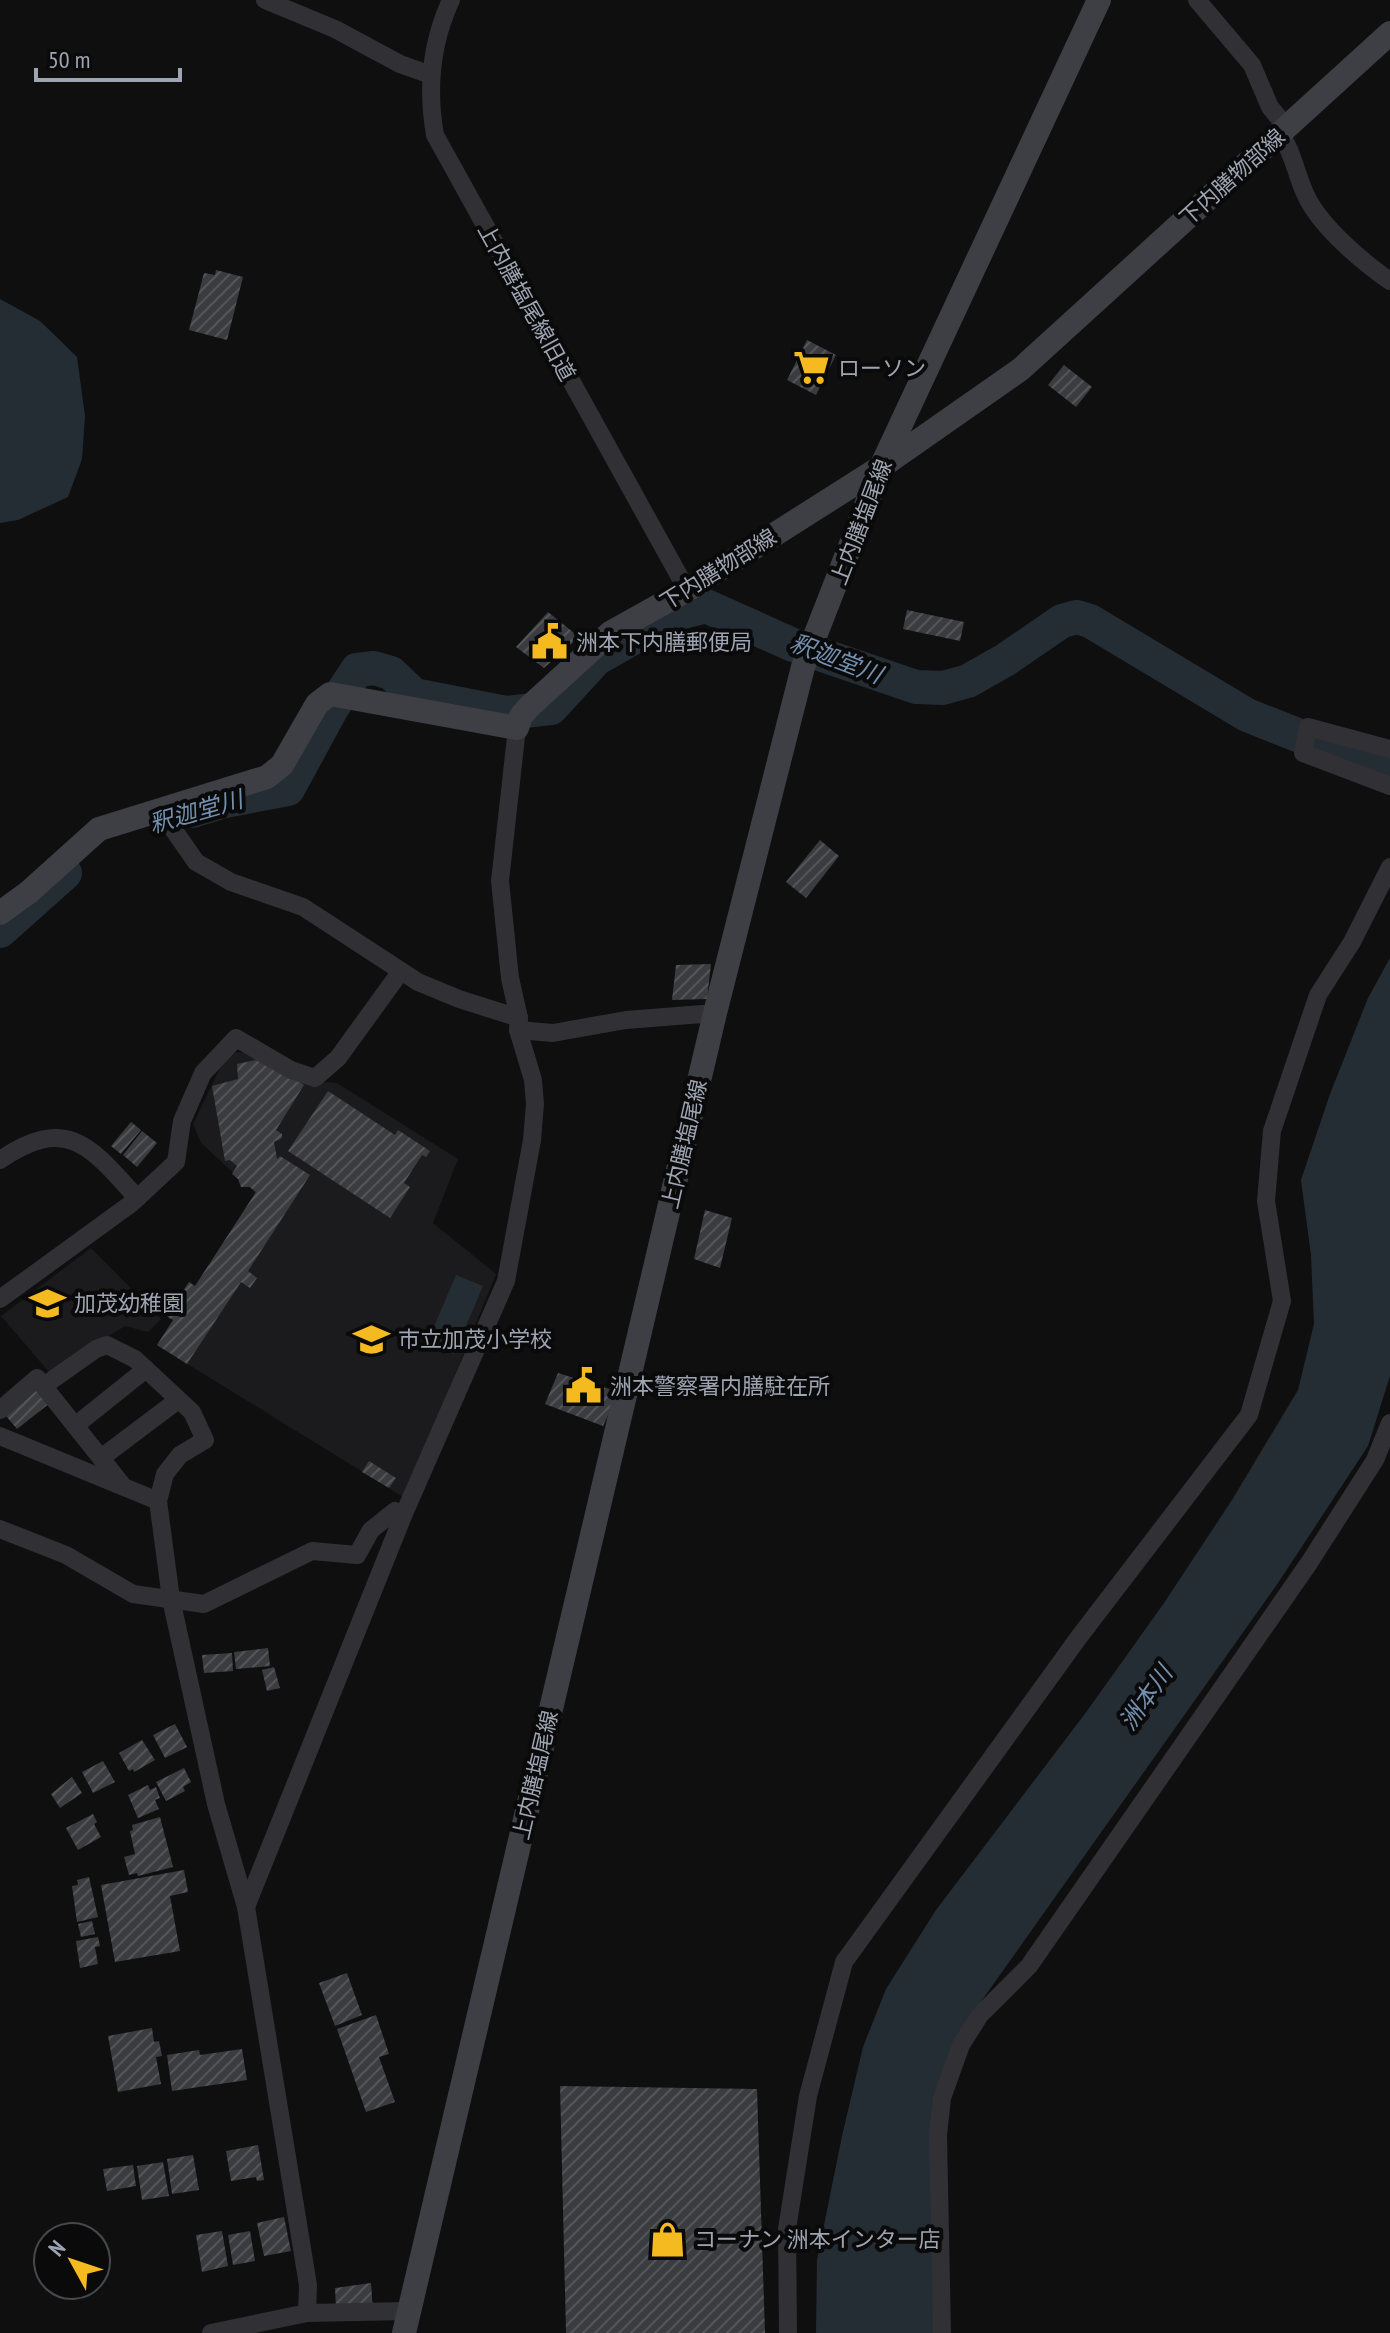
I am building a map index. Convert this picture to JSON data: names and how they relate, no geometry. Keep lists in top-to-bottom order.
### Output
{
  "streets": {
    "main road": ["下内膳物部線", "上内膳塩尾線"],
    "street": ["上内膳塩尾線旧道"]
  },
  "crossings": [
    ["下内膳物部線", "上内膳塩尾線旧道"],
    ["下内膳物部線", "上内膳塩尾線"]
  ],
  "water": ["釈迦堂川", "洲本川"],
  "places": {
    "supermarket": ["ローソン"],
    "public building": ["洲本下内膳郵便局", "洲本警察署内膳駐在所"],
    "school or university": ["加茂幼稚園", "市立加茂小学校"],
    "shop": ["コーナン 洲本インター店"]
  },
  "scale_bar": "50 m",
  "north": "top left"
}
